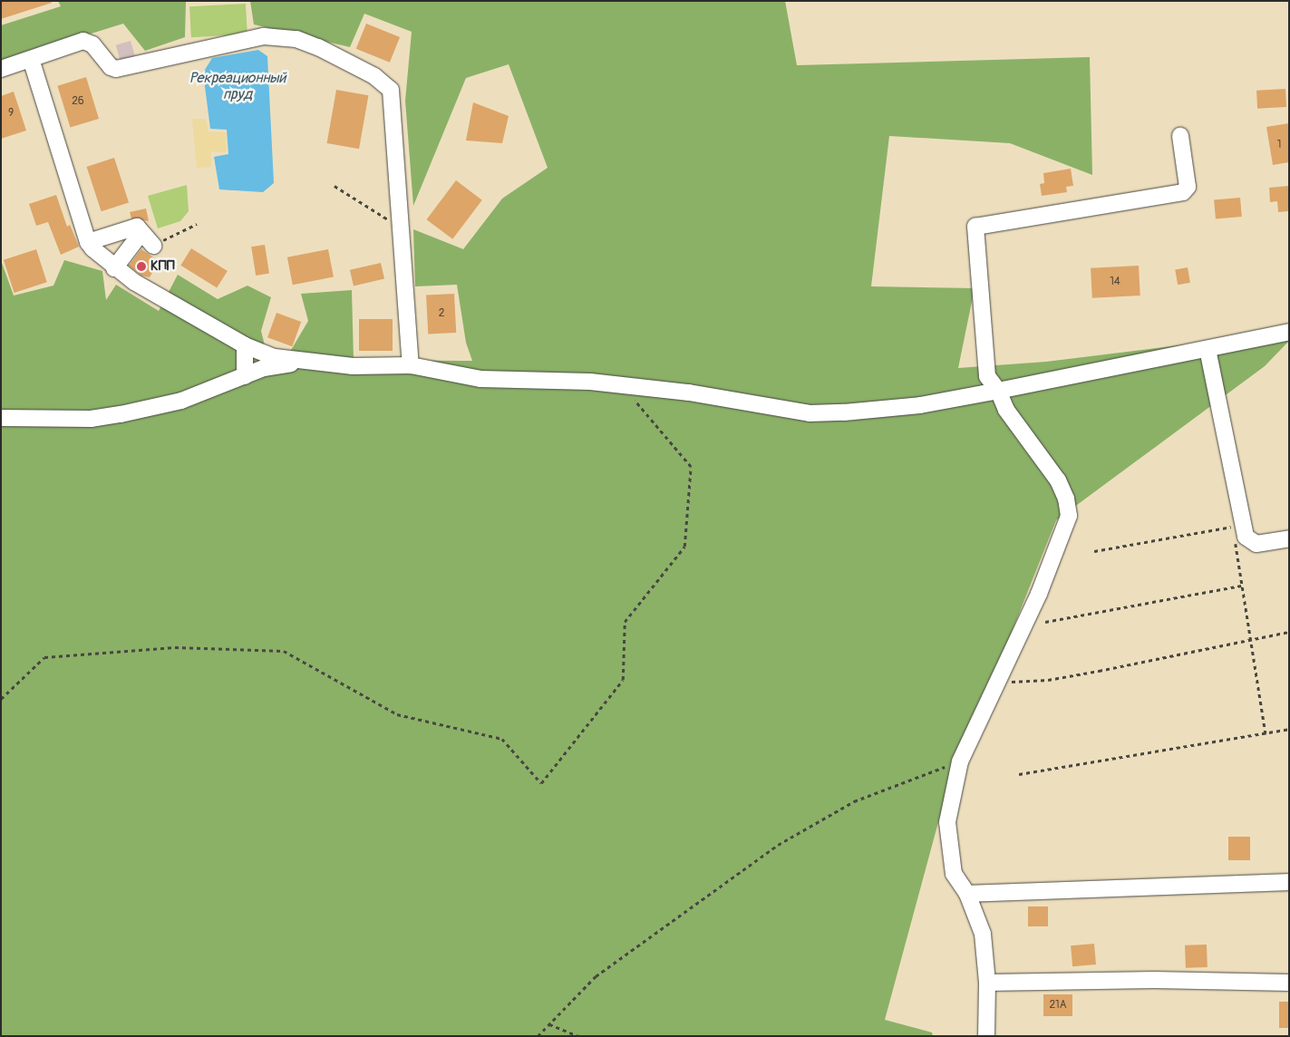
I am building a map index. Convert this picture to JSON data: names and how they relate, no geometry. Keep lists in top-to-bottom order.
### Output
{
  "water": ["Рекреационный пруд"],
  "places": ["КПП"],
  "house_numbers": [
    "26",
    "9",
    "1",
    "14",
    "2",
    "21А"
  ]
}
